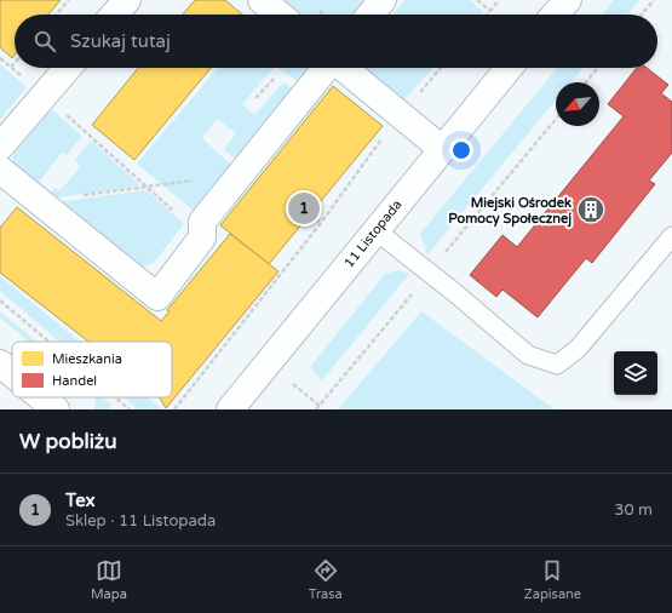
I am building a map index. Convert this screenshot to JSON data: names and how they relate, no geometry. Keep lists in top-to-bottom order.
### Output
{
  "streets": {
    "street": ["11 Listopada"]
  },
  "places": {
    "building": ["Miejski Ośrodek Pomocy Społecznej"]
  },
  "legend": ["Mieszkania", "Handel"],
  "north": "bottom left",
  "page": {
    "search": "Szukaj tutaj",
    "pins": "1",
    "heading": "W pobliżu",
    "list": [
      {
        "mark": "1",
        "name": "Tex",
        "note": "Sklep · 11 Listopada",
        "value": "30 m"
      }
    ],
    "nav": ["Mapa", "Trasa", "Zapisane"]
  }
}
